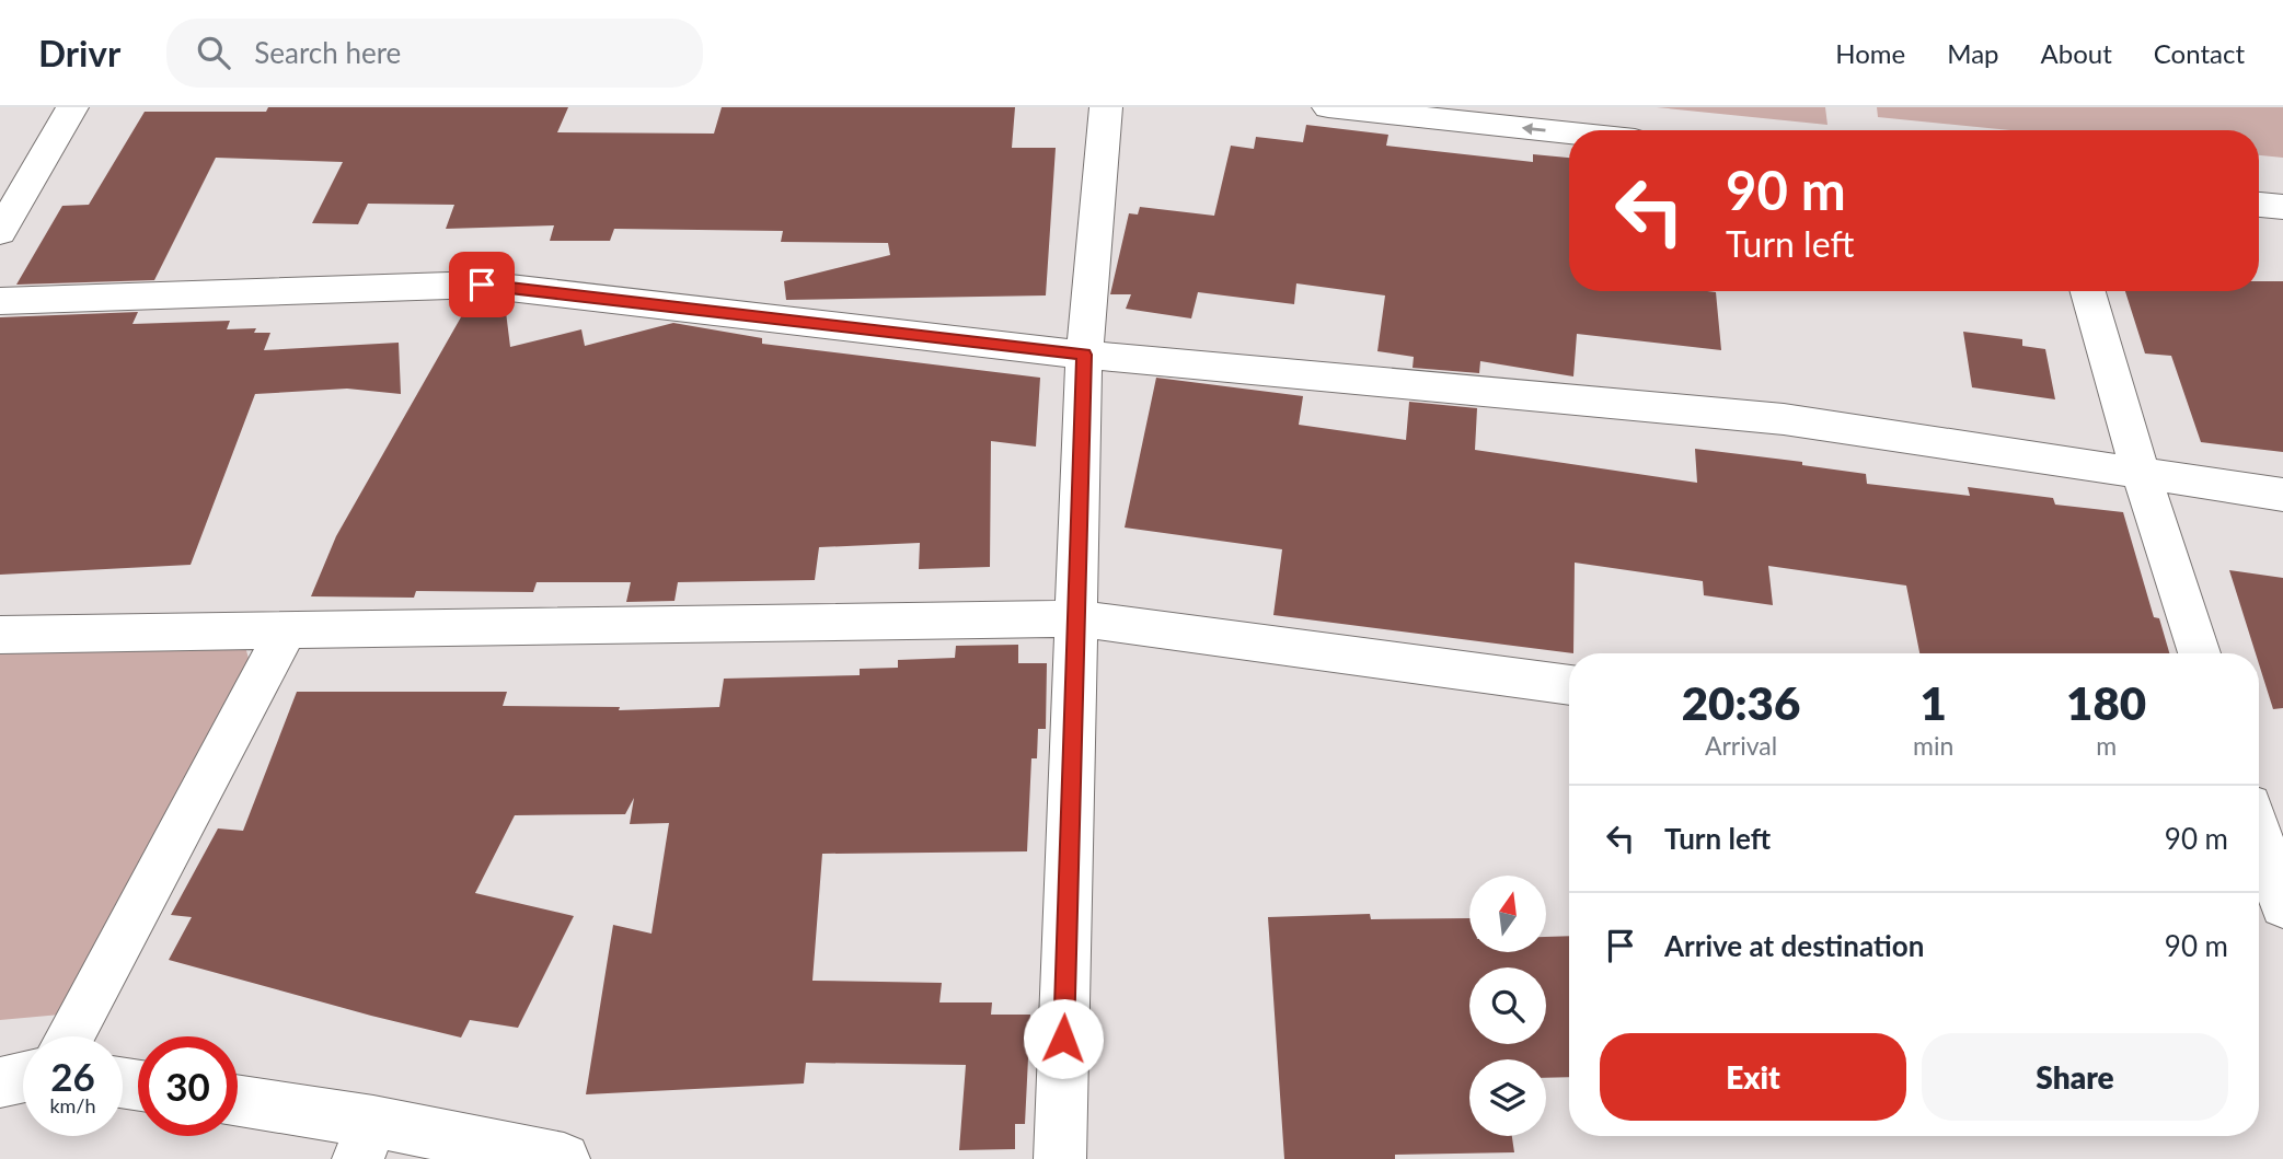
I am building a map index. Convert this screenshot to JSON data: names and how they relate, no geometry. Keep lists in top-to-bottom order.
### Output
{
  "north": "top",
  "page": {
    "header": "Drivr",
    "search": "Search here",
    "nav": [
      "Home",
      "Map",
      "About",
      "Contact"
    ],
    "turn": ["90 m", "Turn left"],
    "eta": [
      "20:36",
      "Arrival",
      "1",
      "min",
      "180",
      "m"
    ],
    "list": [
      {
        "name": "Turn left",
        "value": "90 m"
      },
      {
        "name": "Arrive at destination",
        "value": "90 m"
      }
    ],
    "buttons": ["Exit", "Share"],
    "speed": "26 km/h",
    "limit": "30"
  }
}
